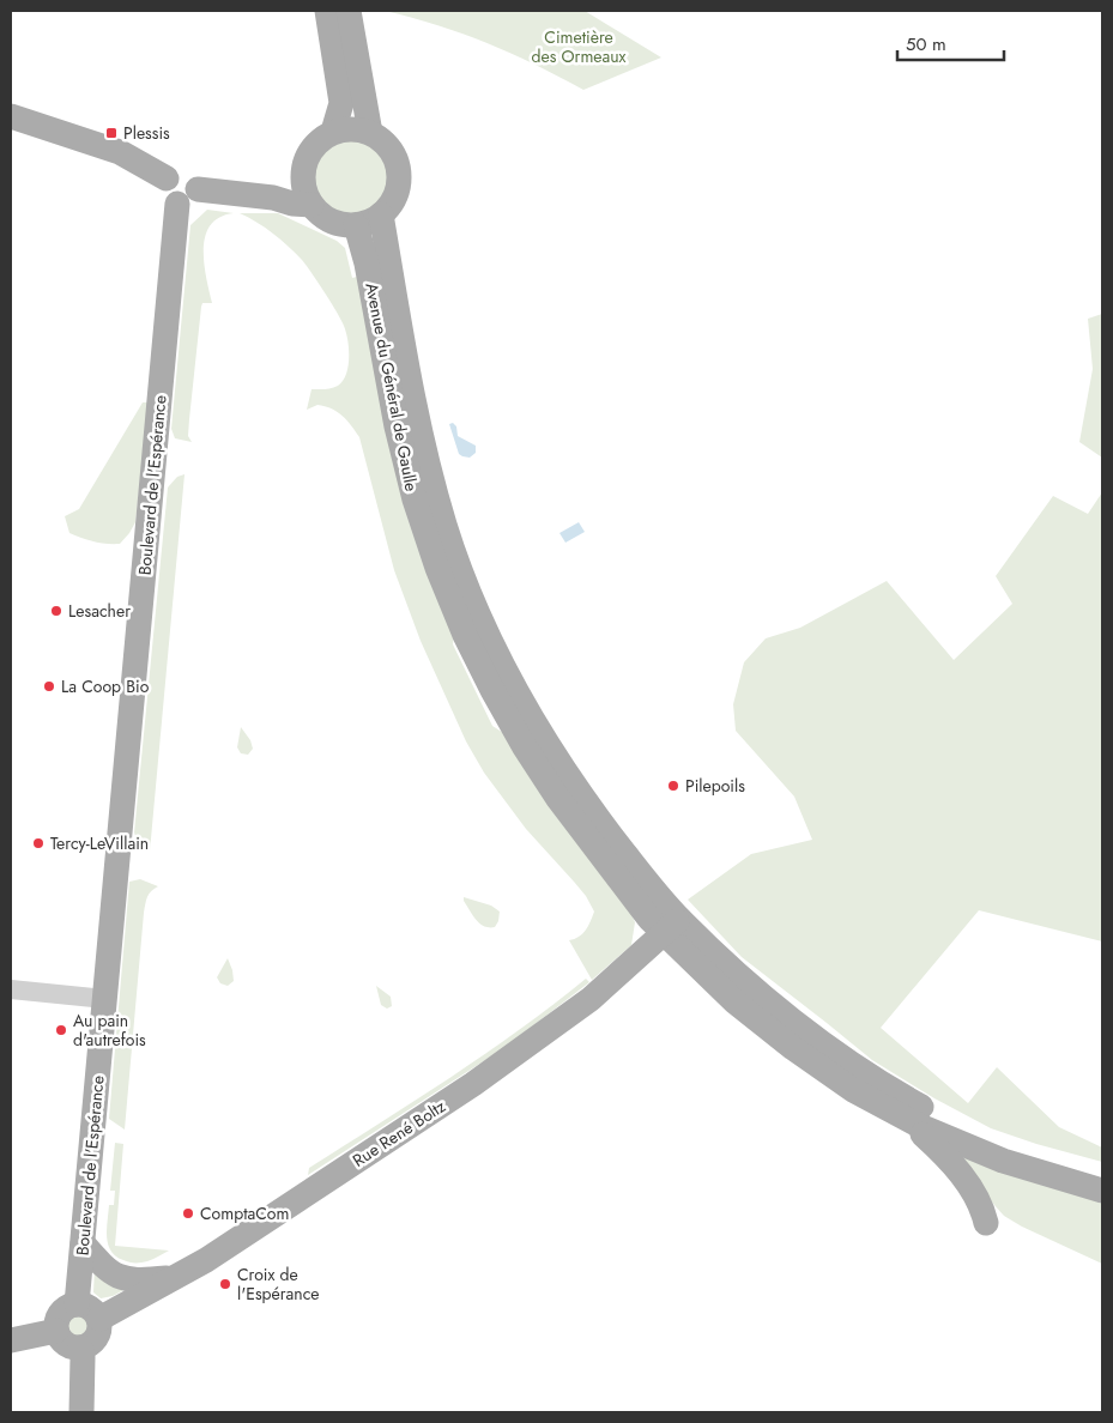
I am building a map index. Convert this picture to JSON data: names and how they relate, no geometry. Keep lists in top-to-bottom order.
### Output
{
  "streets": {
    "main road": ["Avenue du Général de Gaulle", "Boulevard de l'Espérance", "Rue René Boltz"]
  },
  "crossings": [
    ["Avenue du Général de Gaulle", "Rue René Boltz"],
    ["Boulevard de l'Espérance", "Rue René Boltz"]
  ],
  "parks": ["Cimetière des Ormeaux"],
  "places": {
    "transit": ["Plessis"],
    "other": [
      "Lesacher",
      "La Coop Bio",
      "Pilepoils",
      "Tercy-LeVillain",
      "Au pain d'autrefois",
      "ComptaCom",
      "Croix de l'Espérance"
    ]
  },
  "scale_bar": "50 m"
}
